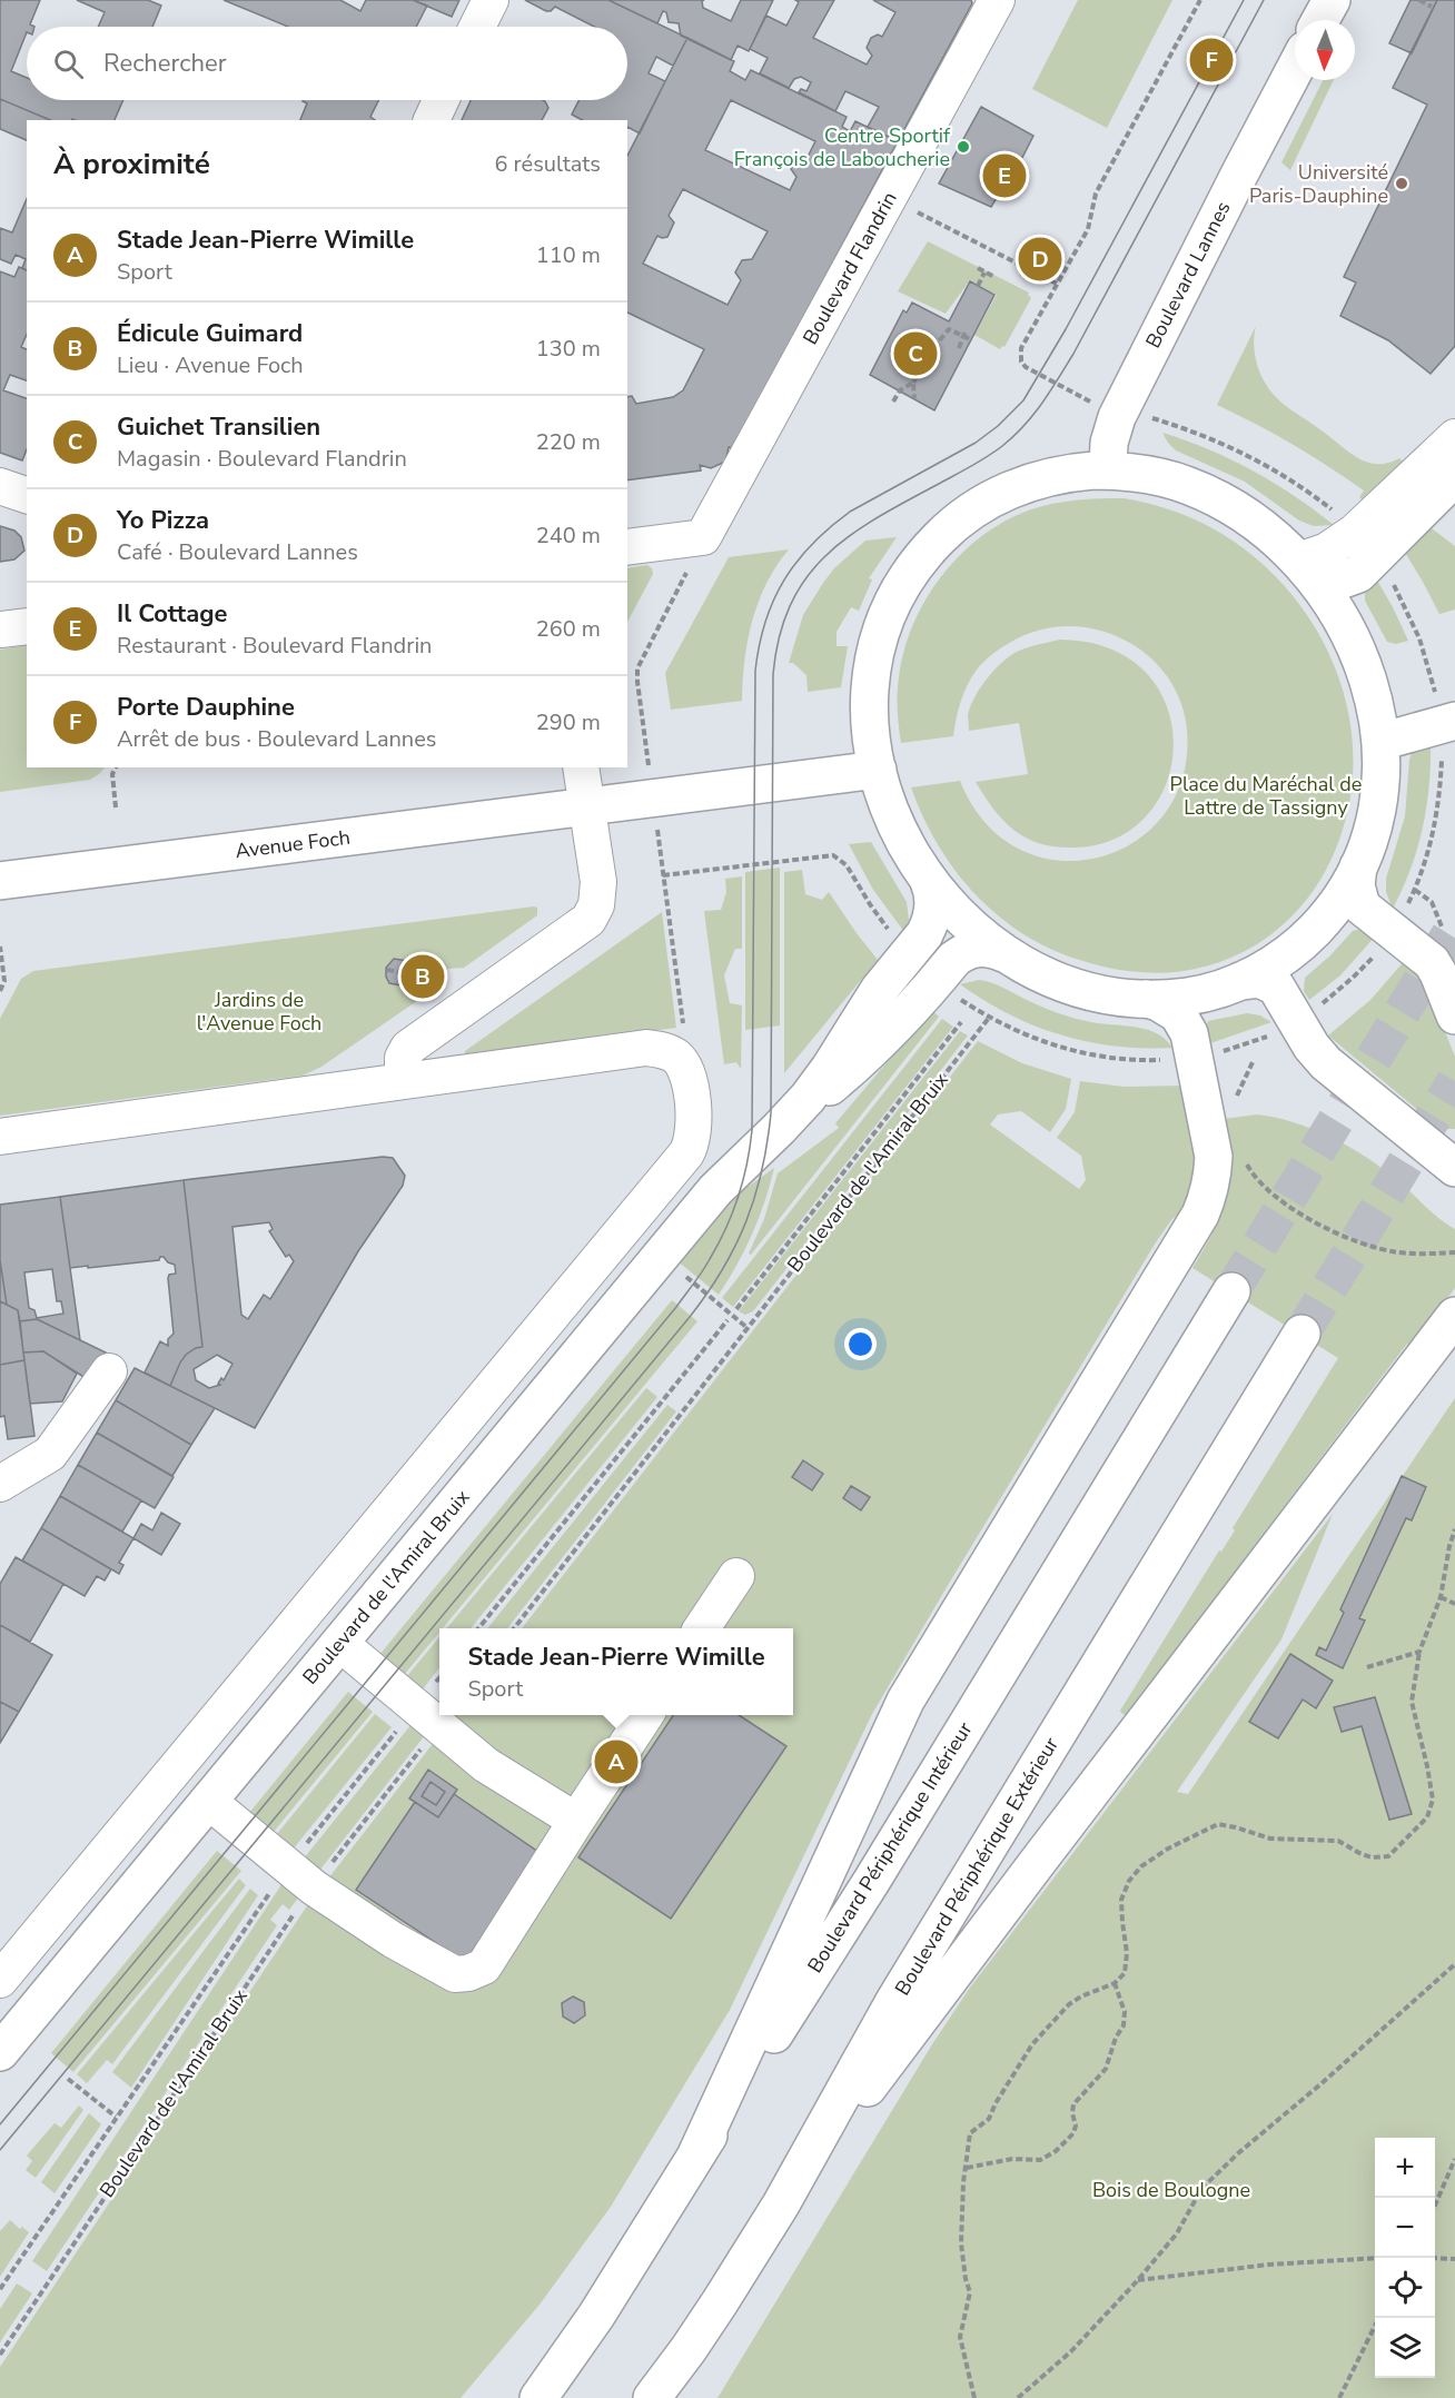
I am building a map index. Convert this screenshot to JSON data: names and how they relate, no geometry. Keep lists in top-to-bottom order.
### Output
{
  "streets": {
    "main road": [
      "Boulevard Lannes",
      "Avenue Foch",
      "Boulevard de l'Amiral Bruix",
      "Boulevard Périphérique Intérieur",
      "Boulevard Périphérique Extérieur"
    ],
    "street": ["Boulevard Flandrin"]
  },
  "parks": ["Place du Maréchal de Lattre de Tassigny", "Jardins de l'Avenue Foch", "Bois de Boulogne"],
  "places": ["Centre Sportif François de Laboucherie", "Université Paris-Dauphine"],
  "north": "bottom",
  "page": {
    "search": "Rechercher",
    "pins": [
      "F",
      "E",
      "D",
      "C",
      "B",
      "A"
    ],
    "heading": ["À proximité", "6 résultats"],
    "list": [
      {
        "mark": "A",
        "name": "Stade Jean-Pierre Wimille",
        "note": "Sport",
        "value": "110 m"
      },
      {
        "mark": "B",
        "name": "Édicule Guimard",
        "note": "Lieu · Avenue Foch",
        "value": "130 m"
      },
      {
        "mark": "C",
        "name": "Guichet Transilien",
        "note": "Magasin · Boulevard Flandrin",
        "value": "220 m"
      },
      {
        "mark": "D",
        "name": "Yo Pizza",
        "note": "Café · Boulevard Lannes",
        "value": "240 m"
      },
      {
        "mark": "E",
        "name": "Il Cottage",
        "note": "Restaurant · Boulevard Flandrin",
        "value": "260 m"
      },
      {
        "mark": "F",
        "name": "Porte Dauphine",
        "note": "Arrêt de bus · Boulevard Lannes",
        "value": "290 m"
      }
    ],
    "popup": ["Stade Jean-Pierre Wimille", "Sport"],
    "map_buttons": ["+", "−"]
  }
}
